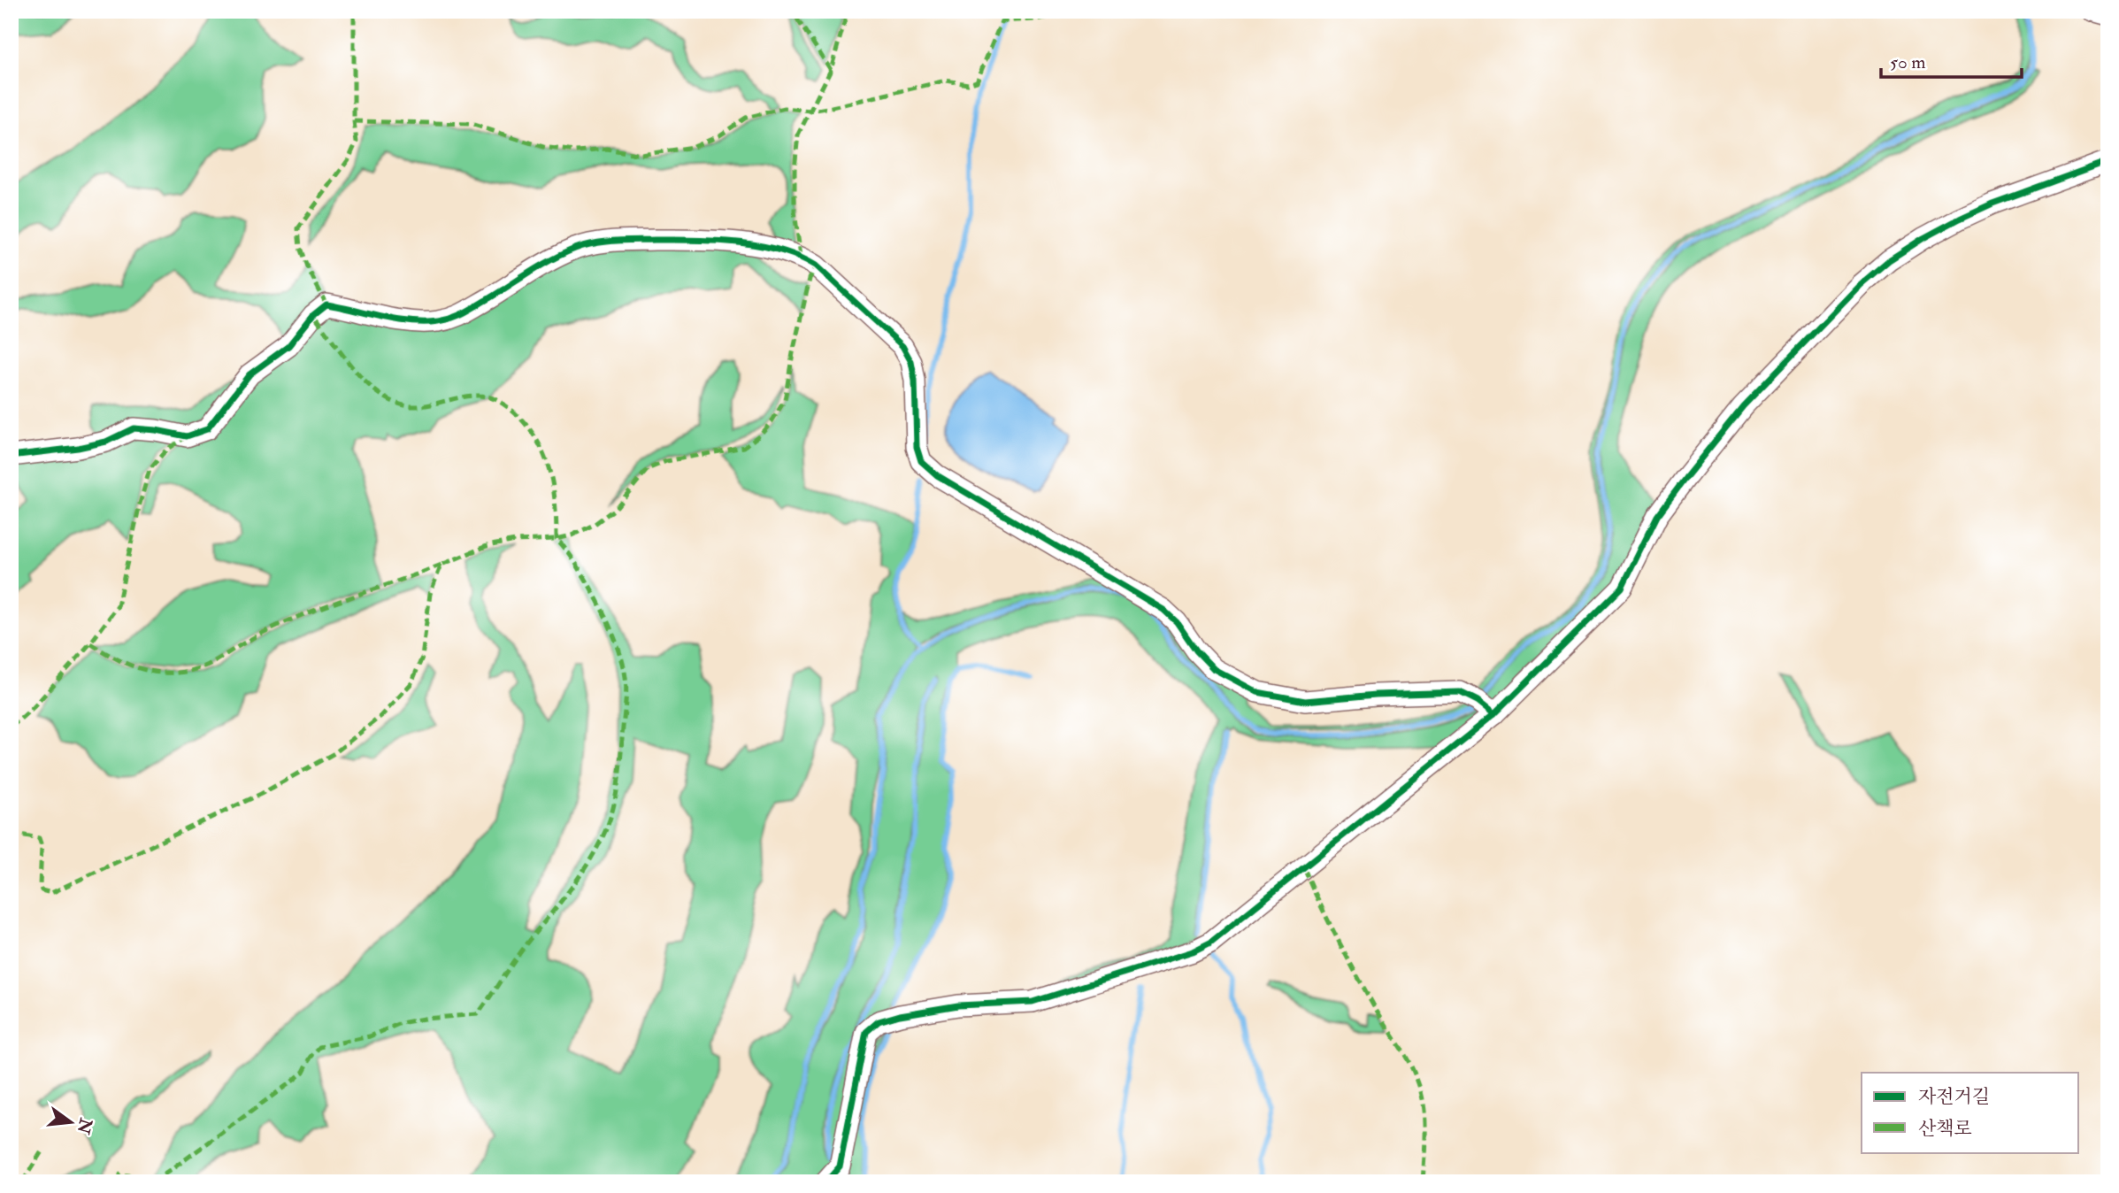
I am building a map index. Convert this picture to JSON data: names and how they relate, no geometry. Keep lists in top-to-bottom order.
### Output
{
  "legend": ["자전거길", "산책로"],
  "scale_bar": "50 m",
  "north": "right"
}
